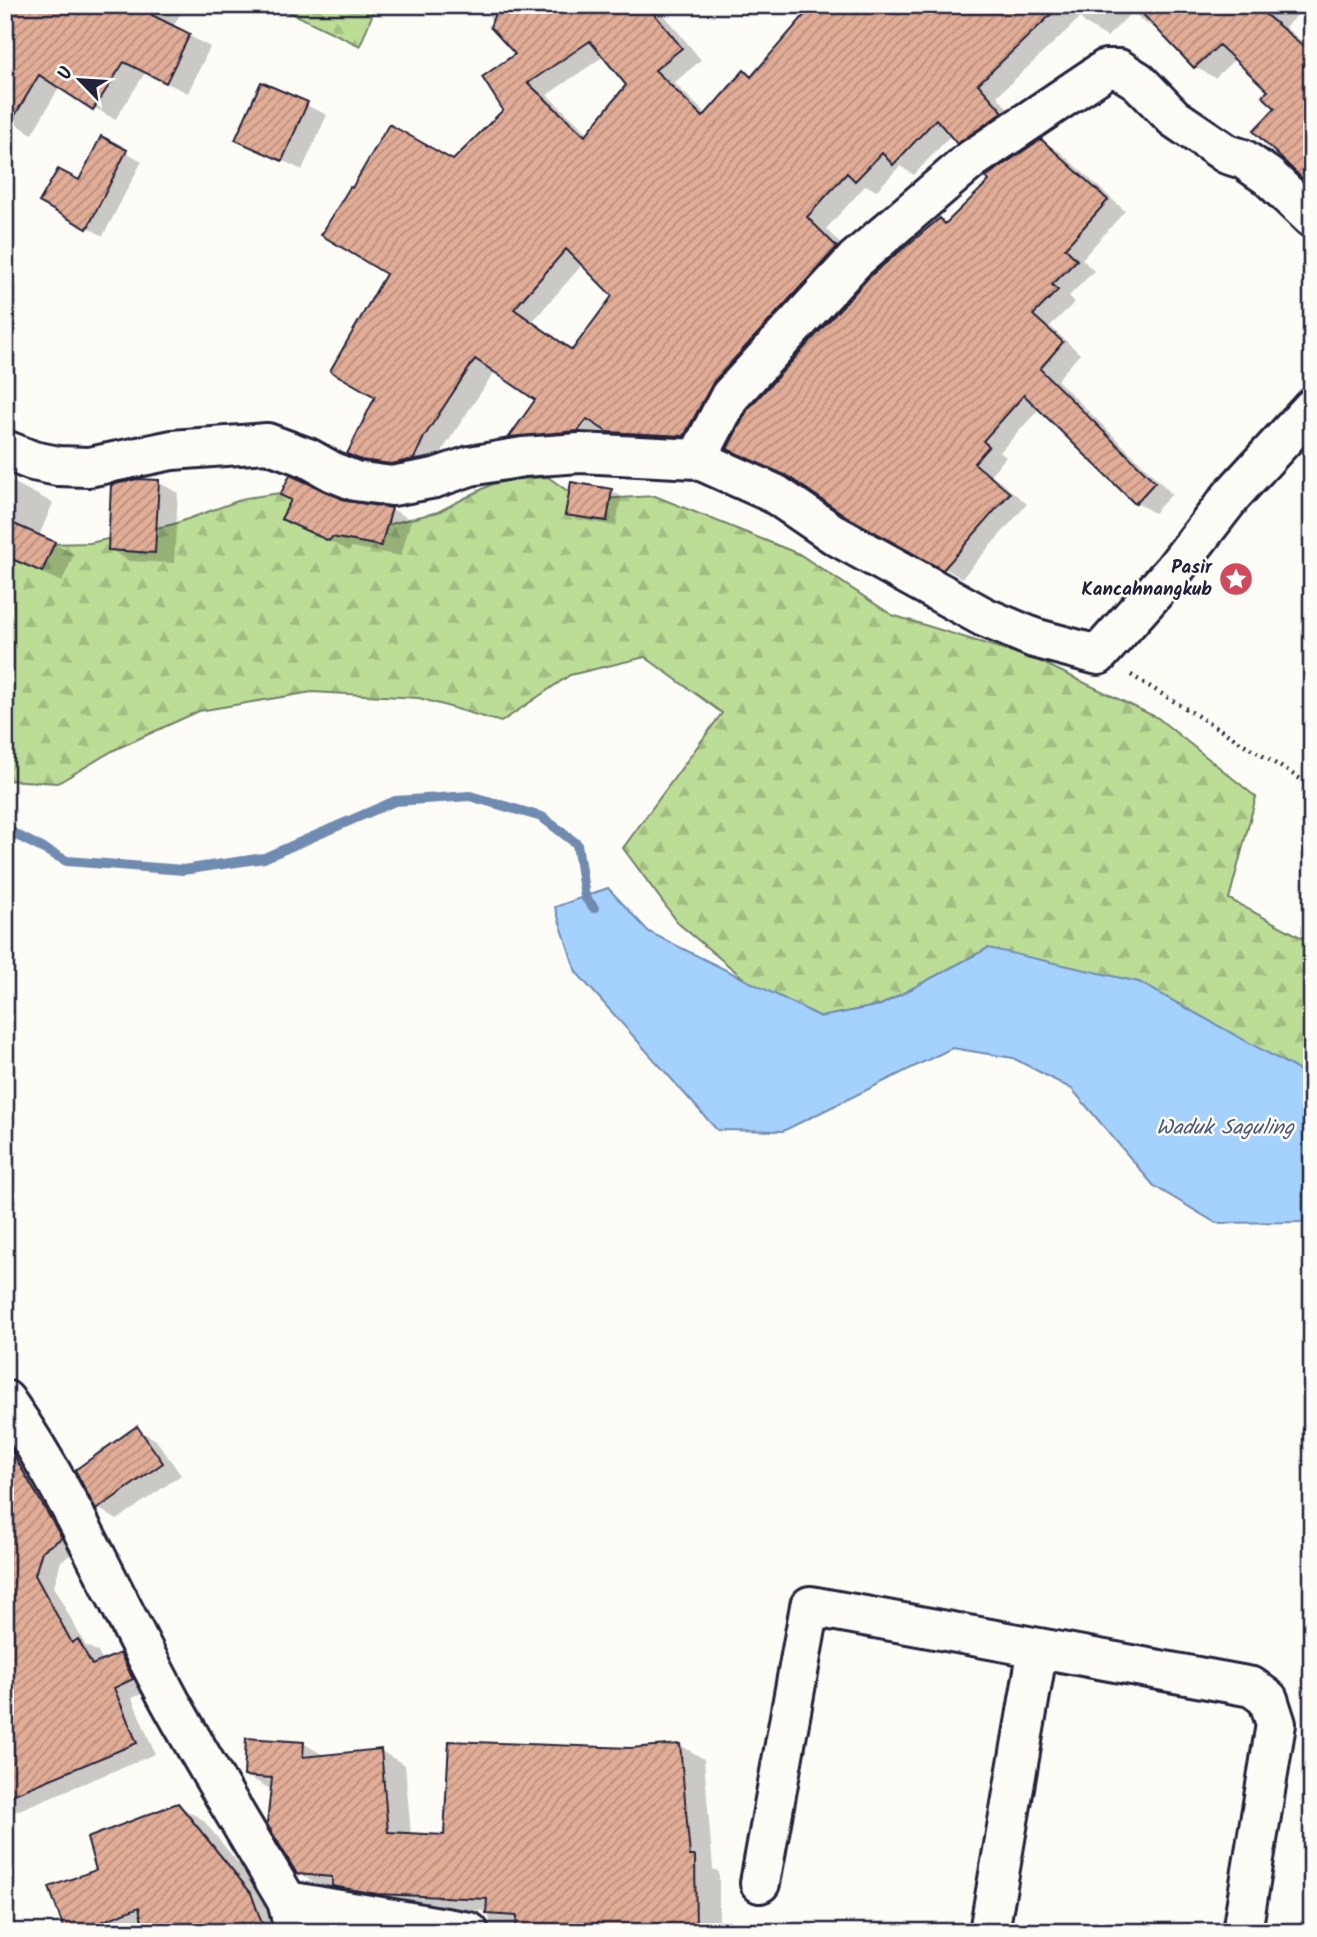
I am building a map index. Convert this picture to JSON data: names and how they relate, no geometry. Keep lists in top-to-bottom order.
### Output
{
  "water": ["Waduk Saguling"],
  "places": {
    "place": ["Pasir Kancahnangkub"]
  },
  "north": "top left"
}
